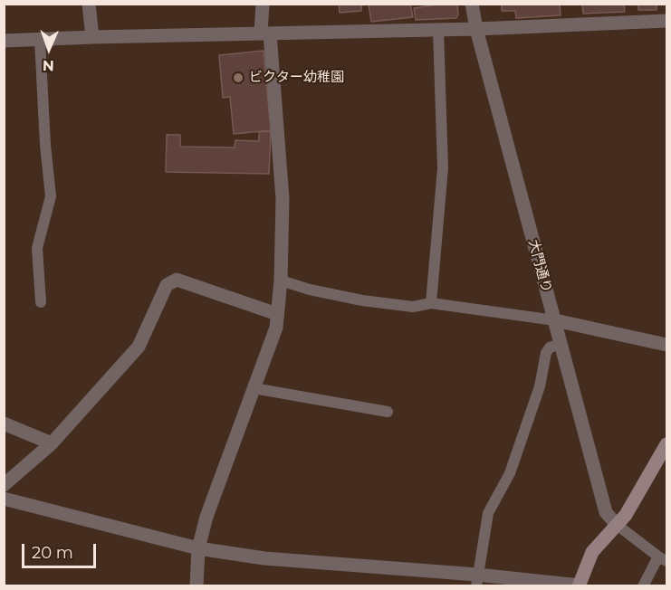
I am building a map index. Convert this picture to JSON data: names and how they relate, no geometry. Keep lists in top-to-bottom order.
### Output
{
  "streets": {
    "street": ["大門通り"]
  },
  "places": ["ビクター幼稚園"],
  "scale_bar": "20 m",
  "north": "bottom"
}
